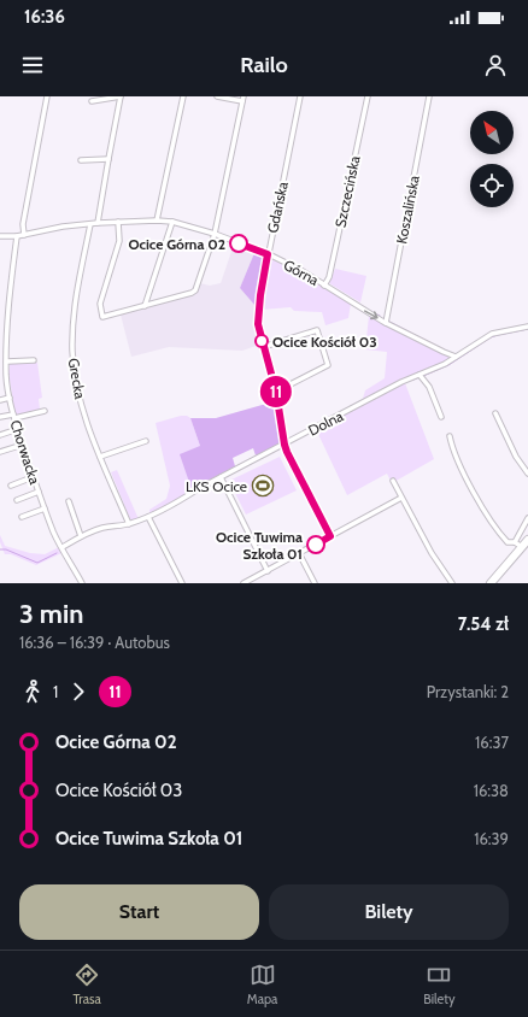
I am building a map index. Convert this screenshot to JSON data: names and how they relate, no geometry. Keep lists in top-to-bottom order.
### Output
{
  "streets": {
    "street": [
      "Szczecińska",
      "Gdańska",
      "Koszalińska",
      "Górna",
      "Grecka",
      "Dolna",
      "Chorwacka"
    ]
  },
  "crossings": [
    ["Szczecińska", "Górna"],
    ["Gdańska", "Górna"],
    ["Gdańska", "Dolna"],
    ["Koszalińska", "Górna"],
    ["Górna", "Grecka"],
    ["Górna", "Dolna"],
    ["Górna", "Chorwacka"],
    ["Grecka", "Dolna"],
    ["Dolna", "Chorwacka"]
  ],
  "places": {
    "other": ["Ocice Górna 02", "Ocice Kościół 03", "Ocice Tuwima Szkoła 01"],
    "sports": ["LKS Ocice"]
  },
  "lines": ["bus line 11"],
  "north": "top left",
  "page": {
    "status": "16:36",
    "header": "Railo",
    "on_map": "11",
    "heading": ["3 min", "16:36 – 16:39 · Autobus", "7.54 zł"],
    "legs": ["1", "11", "Przystanki: 2"],
    "list": [
      {
        "name": "Ocice Górna 02",
        "value": "16:37"
      },
      {
        "name": "Ocice Kościół 03",
        "value": "16:38"
      },
      {
        "name": "Ocice Tuwima Szkoła 01",
        "value": "16:39"
      }
    ],
    "buttons": ["Start", "Bilety"],
    "tabs": ["Trasa", "Mapa", "Bilety"]
  }
}
